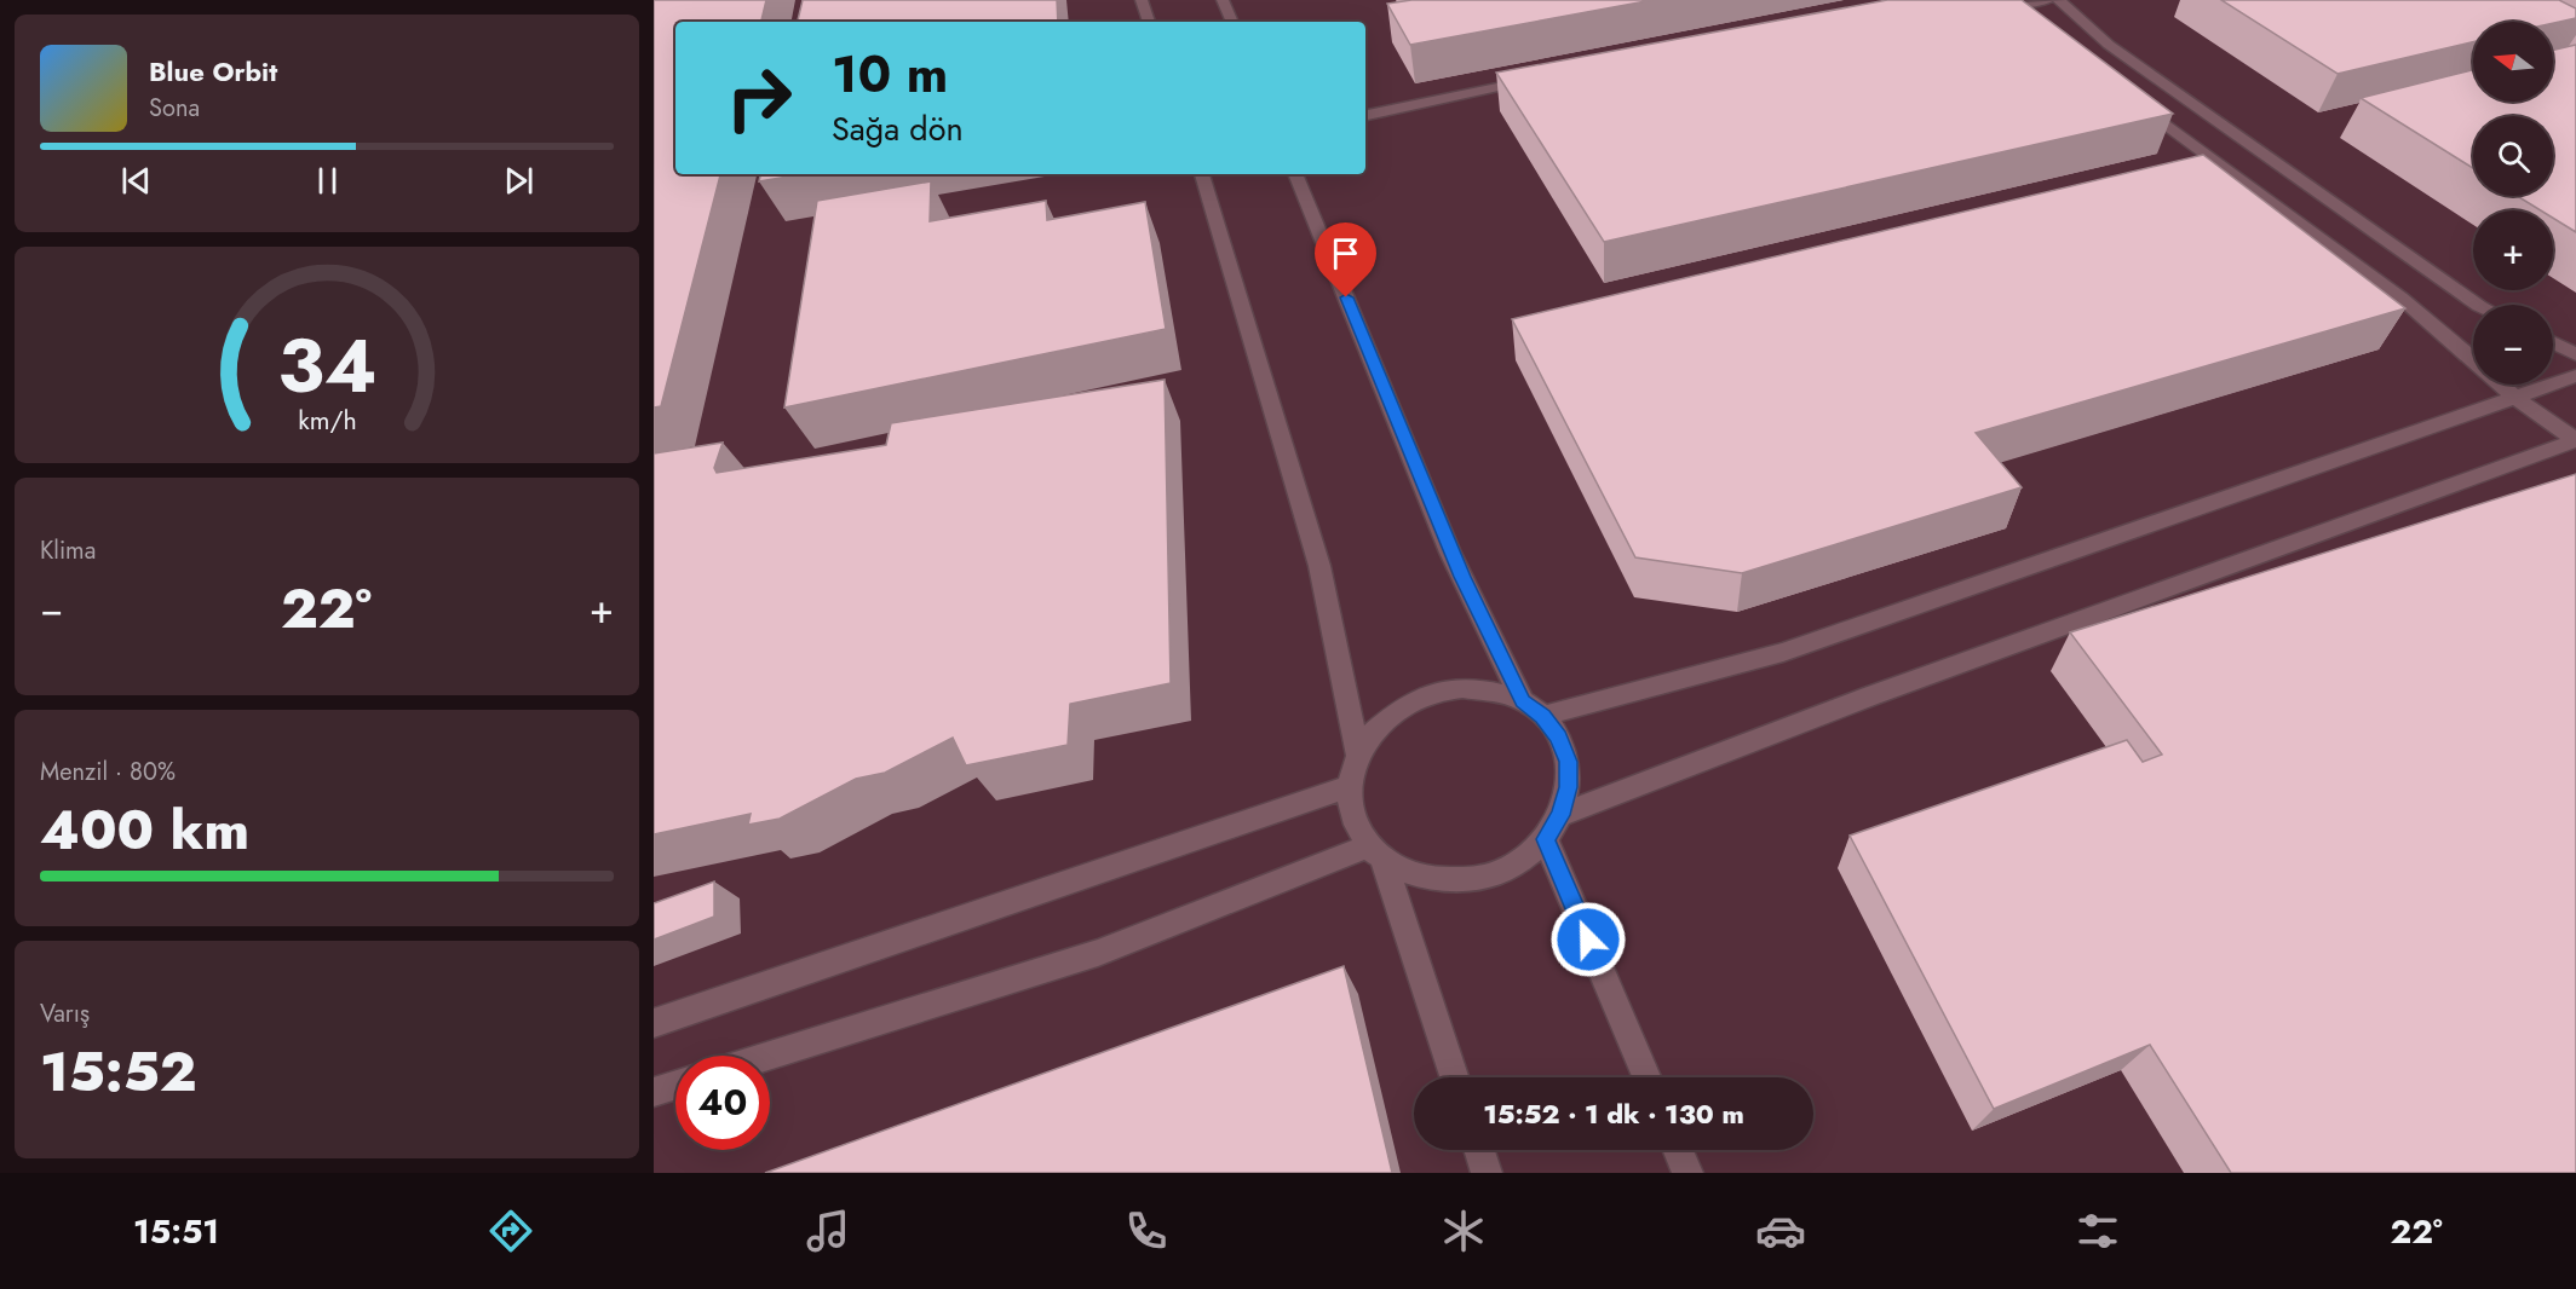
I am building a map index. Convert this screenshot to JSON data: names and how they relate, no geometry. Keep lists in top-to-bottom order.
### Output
{
  "north": "left",
  "page": {
    "map_buttons": ["+", "−"],
    "turn": ["10 m", "Sağa dön"],
    "song": ["Blue Orbit", "Sona"],
    "tile": [
      "Klima",
      ["Menzil · 80%", "400 km"],
      ["Varış", "15:52"]
    ],
    "heat": ["−", "22°", "+"],
    "limit": "40",
    "trip": "15:52 · 1 dk · 130 m",
    "tabs": ["15:51", "22°"],
    "gauge": ["34", "km/h"]
  }
}
